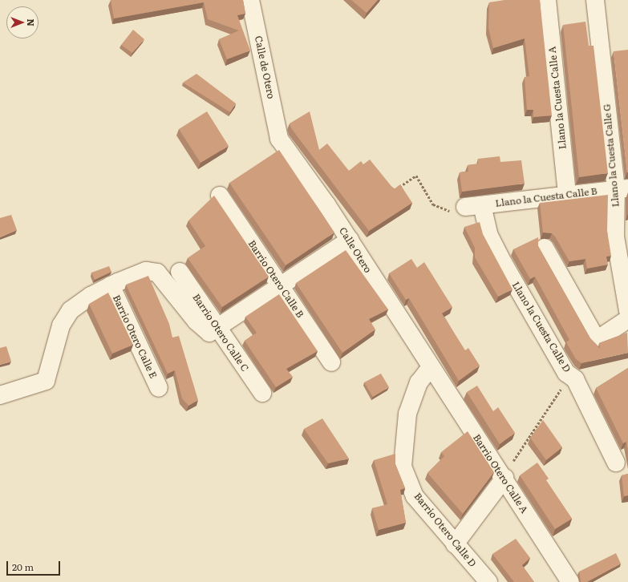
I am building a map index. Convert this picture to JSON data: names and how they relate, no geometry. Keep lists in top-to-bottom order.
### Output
{
  "streets": {
    "street": [
      "Calle de Otero",
      "Llano la Cuesta Calle A",
      "Llano la Cuesta Calle G",
      "Llano la Cuesta Calle B",
      "Calle Otero",
      "Barrio Otero Calle B",
      "Llano la Cuesta Calle D",
      "Barrio Otero Calle C",
      "Barrio Otero Calle E",
      "Barrio Otero Calle A",
      "Barrio Otero Calle D"
    ]
  },
  "crossings": [
    ["Calle de Otero", "Calle Otero"],
    ["Llano la Cuesta Calle A", "Llano la Cuesta Calle B"],
    ["Llano la Cuesta Calle G", "Llano la Cuesta Calle B"],
    ["Llano la Cuesta Calle B", "Llano la Cuesta Calle D"],
    ["Calle Otero", "Barrio Otero Calle A"],
    ["Calle Otero", "Barrio Otero Calle D"],
    ["Barrio Otero Calle A", "Barrio Otero Calle D"]
  ],
  "scale_bar": "20 m",
  "north": "right"
}
